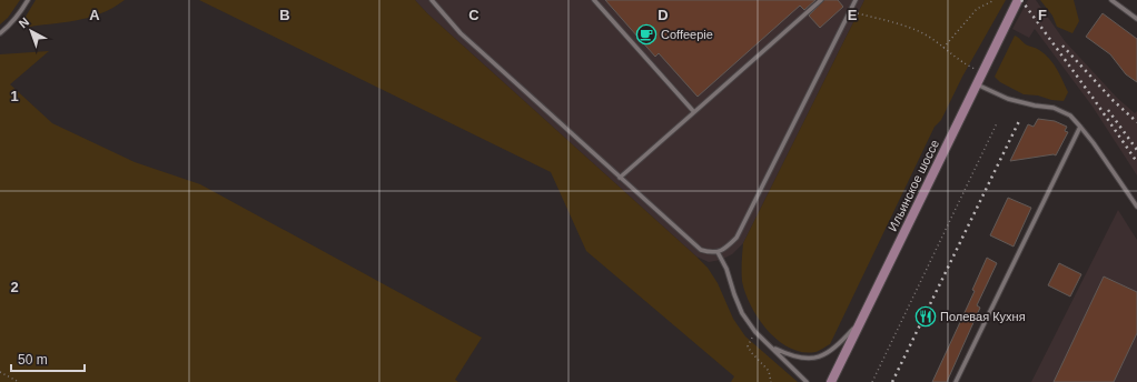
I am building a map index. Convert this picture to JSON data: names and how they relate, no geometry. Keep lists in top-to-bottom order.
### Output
{
  "streets": {
    "main road": ["Ильинское шоссе"]
  },
  "places": {
    "cafe": ["Coffeepie"],
    "restaurant": ["Полевая Кухня"]
  },
  "scale_bar": "50 m",
  "north": "top left",
  "grid": {
    "columns": [
      "A",
      "B",
      "C",
      "D",
      "E",
      "F"
    ],
    "rows": ["1", "2"]
  }
}
